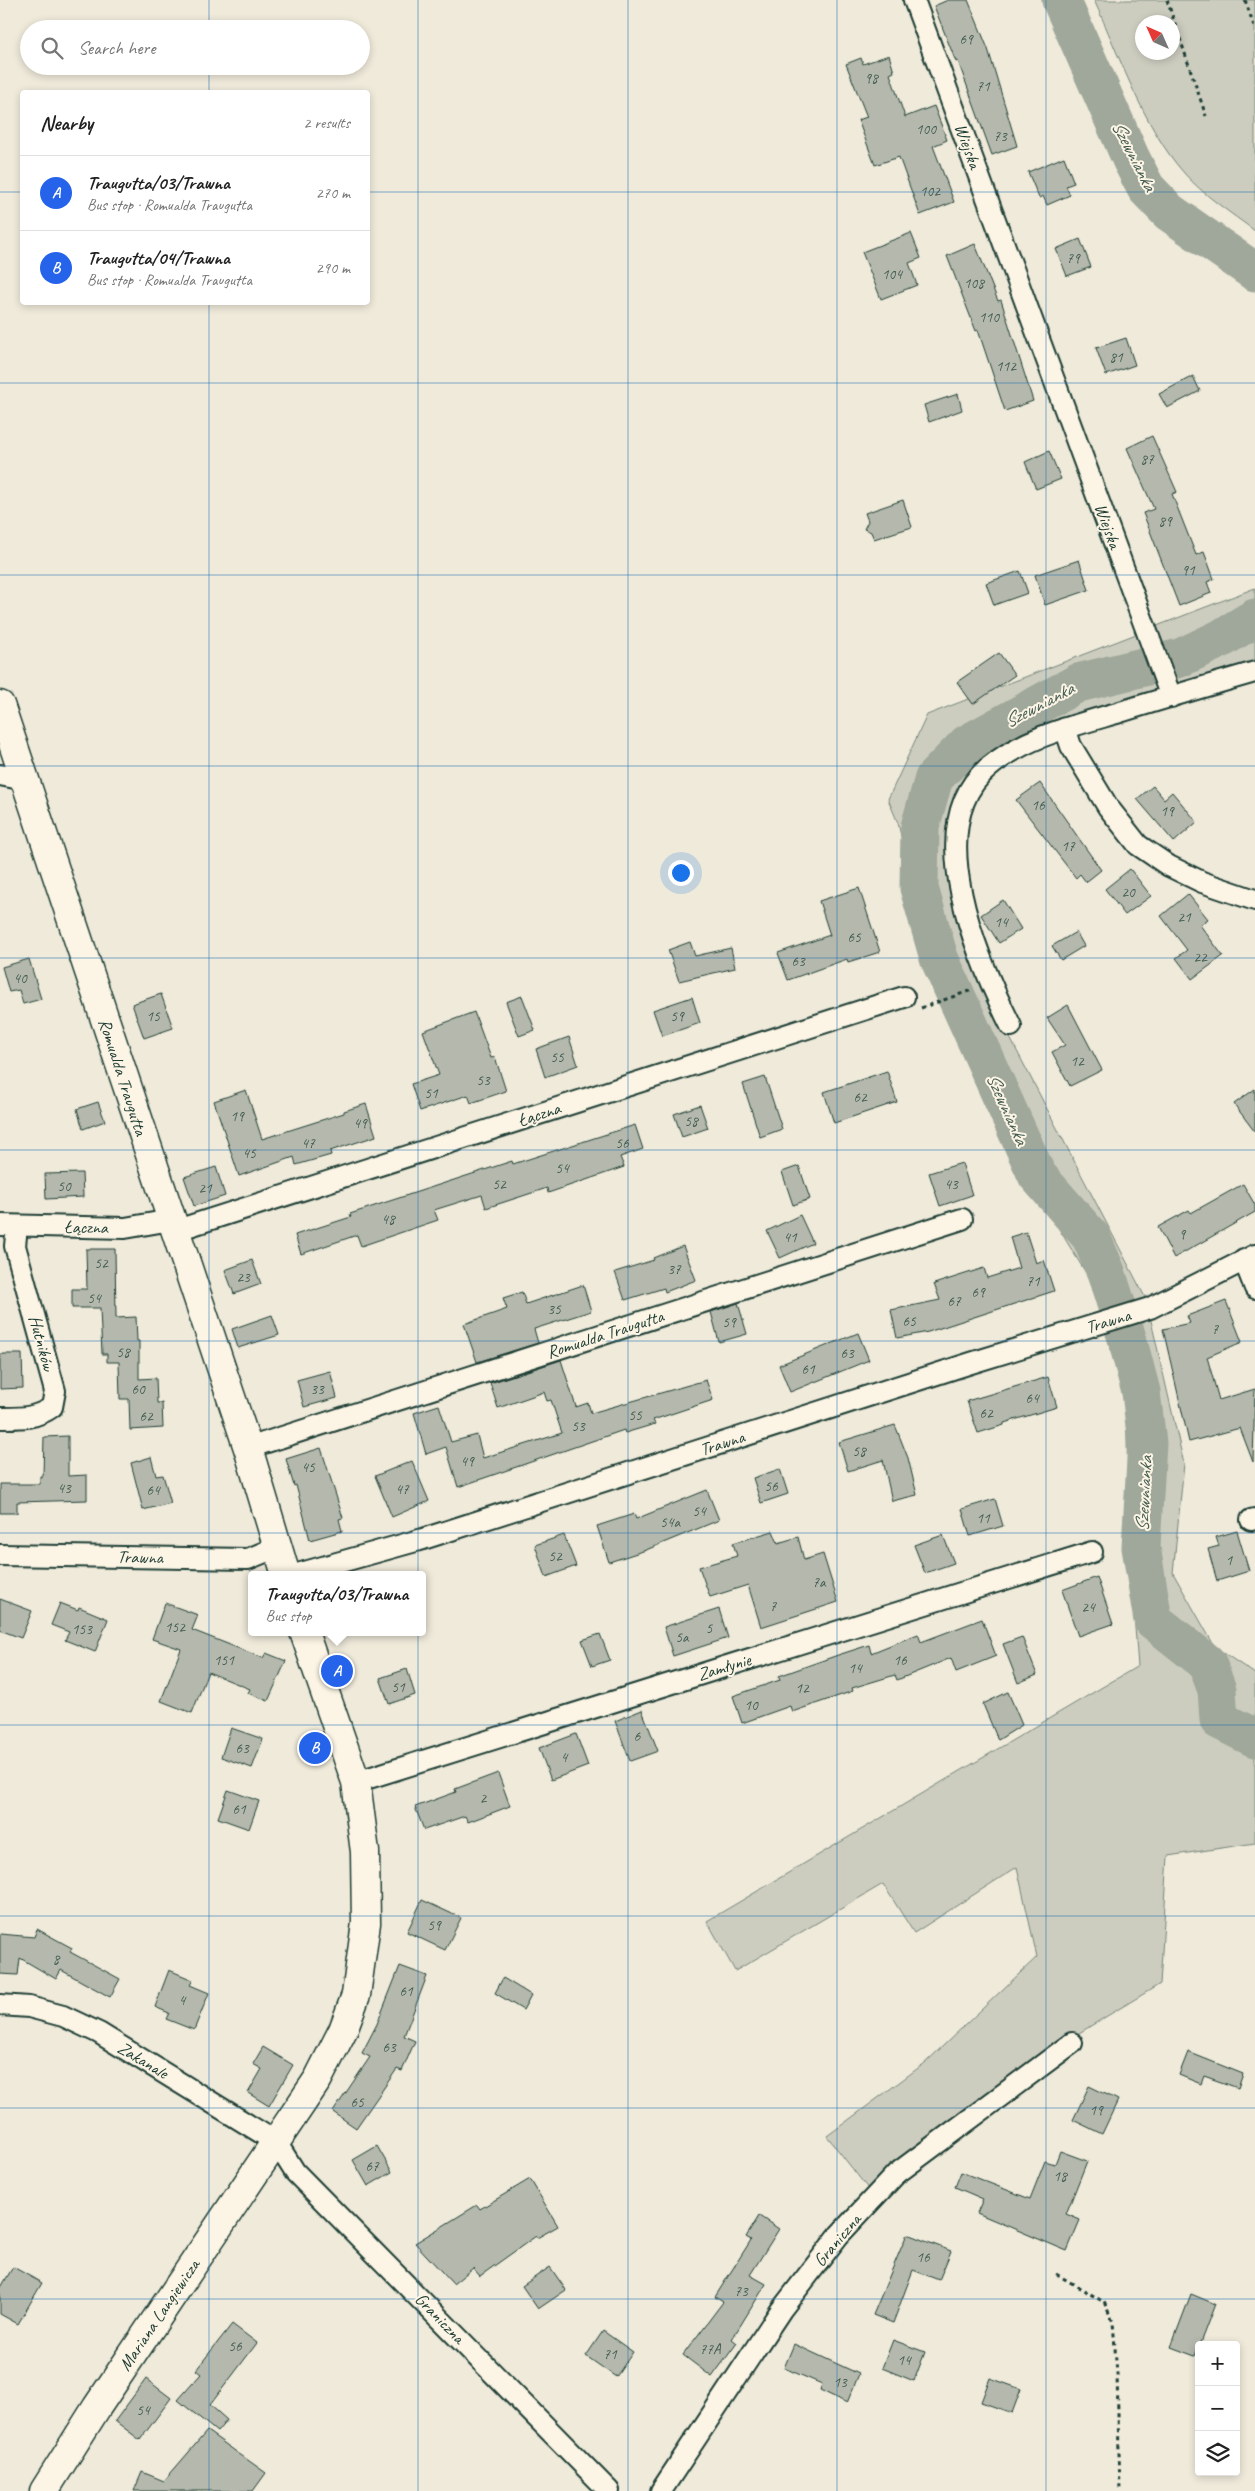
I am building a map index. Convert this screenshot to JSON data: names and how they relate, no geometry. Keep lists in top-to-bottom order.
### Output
{
  "streets": {
    "main road": ["Romualda Traugutta", "Mariana Langiewicza"],
    "street": [
      "Wiejska",
      "Łączna",
      "Trawna",
      "Hutników",
      "Zamłynie",
      "Zakanale",
      "Graniczna"
    ]
  },
  "crossings": [
    ["Romualda Traugutta", "Łączna"],
    ["Romualda Traugutta", "Trawna"],
    ["Łączna", "Hutników"],
    ["Zakanale", "Graniczna"],
    ["Zakanale", "Mariana Langiewicza"],
    ["Graniczna", "Mariana Langiewicza"]
  ],
  "water": ["Szewnianka"],
  "house_numbers": [
    "69",
    "98",
    "71",
    "100",
    "73",
    "102",
    "79",
    "104",
    "108",
    "110",
    "81",
    "112",
    "87",
    "89",
    "91",
    "16",
    "19",
    "17",
    "20",
    "21",
    "14",
    "65",
    "22",
    "63",
    "40",
    "15",
    "59",
    "55",
    "12",
    "53",
    "51",
    "62",
    "19",
    "58",
    "49",
    "47",
    "56",
    "45",
    "54",
    "52",
    "43",
    "50",
    "21",
    "48",
    "9",
    "41",
    "52",
    "37",
    "23",
    "71",
    "69",
    "54",
    "67",
    "35",
    "65",
    "59",
    "7",
    "58",
    "63",
    "61",
    "60",
    "33",
    "64",
    "62",
    "55",
    "62",
    "53",
    "58",
    "49",
    "45",
    "56",
    "43",
    "47",
    "64",
    "54",
    "11",
    "54a",
    "52",
    "1",
    "7a",
    "7",
    "24",
    "152",
    "5",
    "153",
    "5a",
    "151",
    "16",
    "14",
    "51",
    "12",
    "10",
    "6",
    "63",
    "4",
    "2",
    "61",
    "59",
    "8",
    "61",
    "4",
    "63",
    "65",
    "19",
    "67",
    "18",
    "16",
    "73",
    "56",
    "77A",
    "71",
    "14",
    "13",
    "54"
  ],
  "north": "top left",
  "page": {
    "search": "Search here",
    "heading": ["Nearby", "2 results"],
    "list": [
      {
        "mark": "A",
        "name": "Traugutta/03/Trawna",
        "note": "Bus stop · Romualda Traugutta",
        "value": "270 m"
      },
      {
        "mark": "B",
        "name": "Traugutta/04/Trawna",
        "note": "Bus stop · Romualda Traugutta",
        "value": "290 m"
      }
    ],
    "popup": ["Traugutta/03/Trawna", "Bus stop"],
    "pins": ["A", "B"],
    "map_buttons": ["+", "−"]
  }
}
